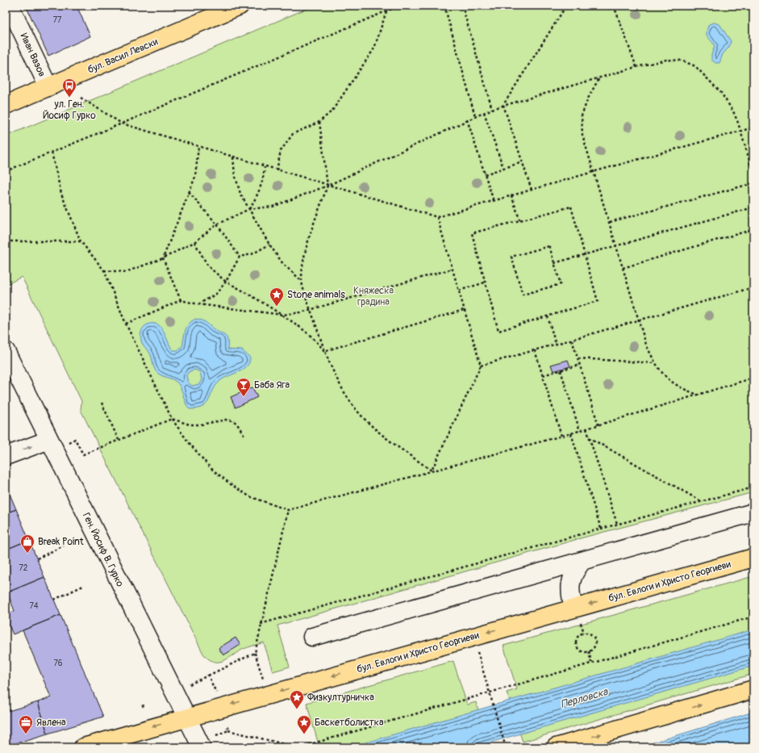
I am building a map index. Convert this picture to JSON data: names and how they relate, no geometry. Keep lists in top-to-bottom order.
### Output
{
  "streets": {
    "main road": ["бул. Васил Левски", "бул. Евлоги и Христо Георгиеви"],
    "street": ["Иван Вазов", "Ген. Йосиф В. Гурко"]
  },
  "crossings": [
    ["Иван Вазов", "бул. Васил Левски"],
    ["Ген. Йосиф В. Гурко", "бул. Евлоги и Христо Георгиеви"]
  ],
  "one_way": ["бул. Евлоги и Христо Георгиеви"],
  "water": ["Перловска"],
  "parks": ["Княжеска градина"],
  "places": {
    "bus stop": ["ул. Ген. Йосиф Гурко"],
    "place": ["Stone animals", "Физкултурничка", "Баскетболистка"],
    "bar": ["Баба Яга"],
    "shop": ["Break Point"],
    "office": ["Явлена"]
  },
  "house_numbers": [
    "77",
    "72",
    "74",
    "76"
  ]
}
